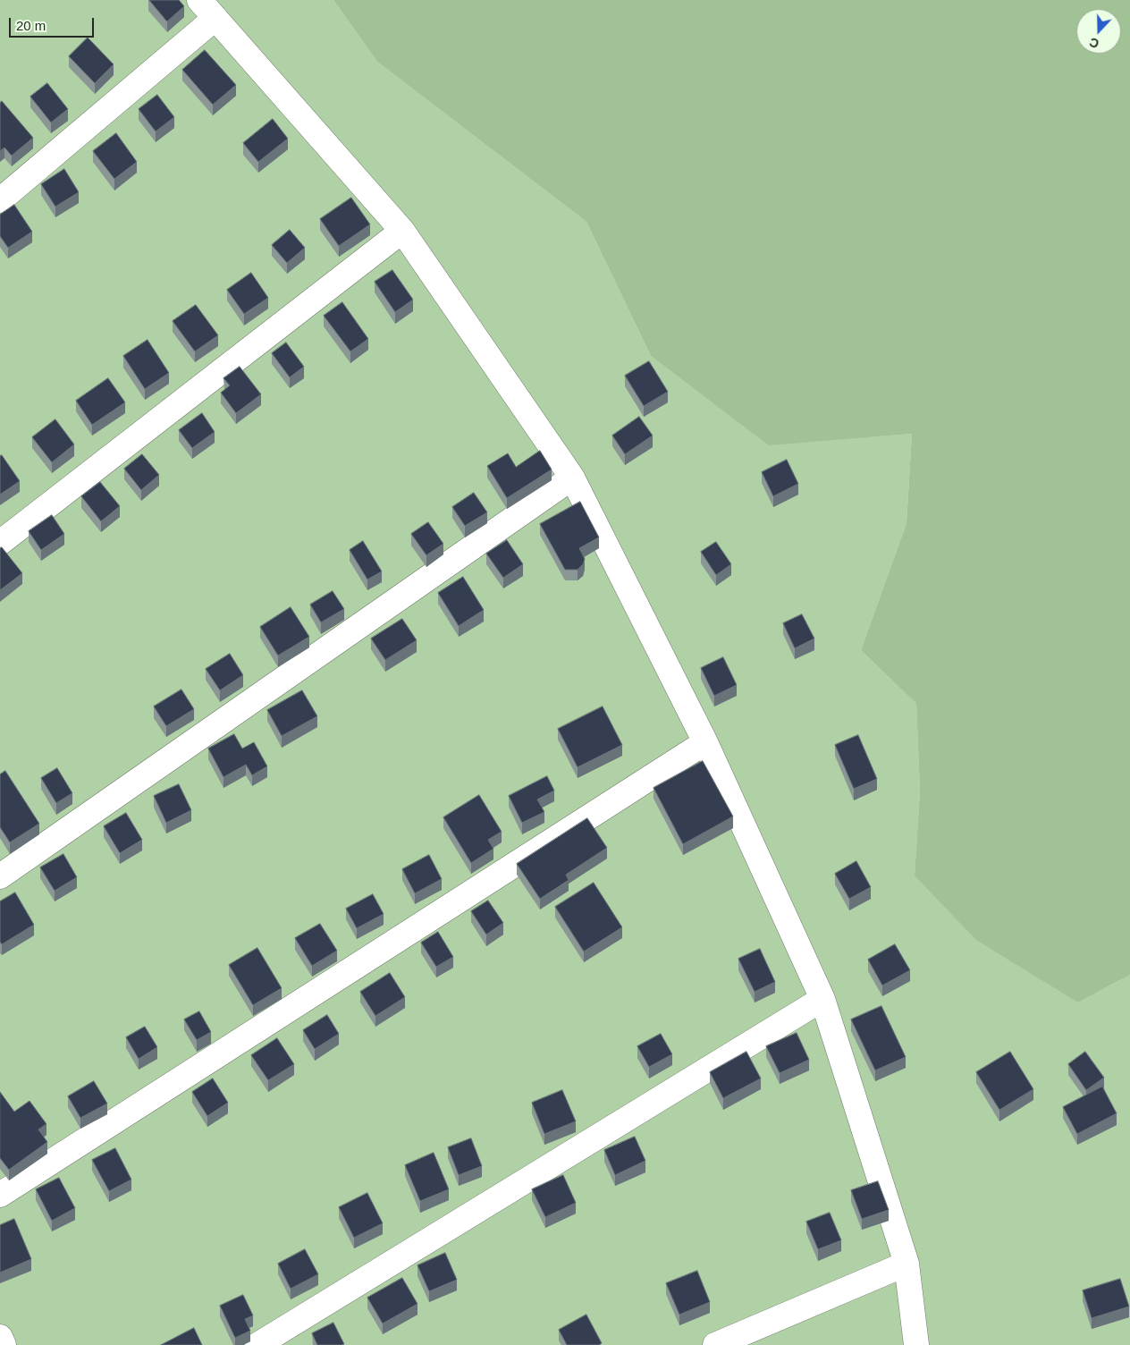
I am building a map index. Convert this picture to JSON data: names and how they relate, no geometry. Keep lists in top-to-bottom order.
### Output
{
  "scale_bar": "20 m",
  "north": "bottom"
}
